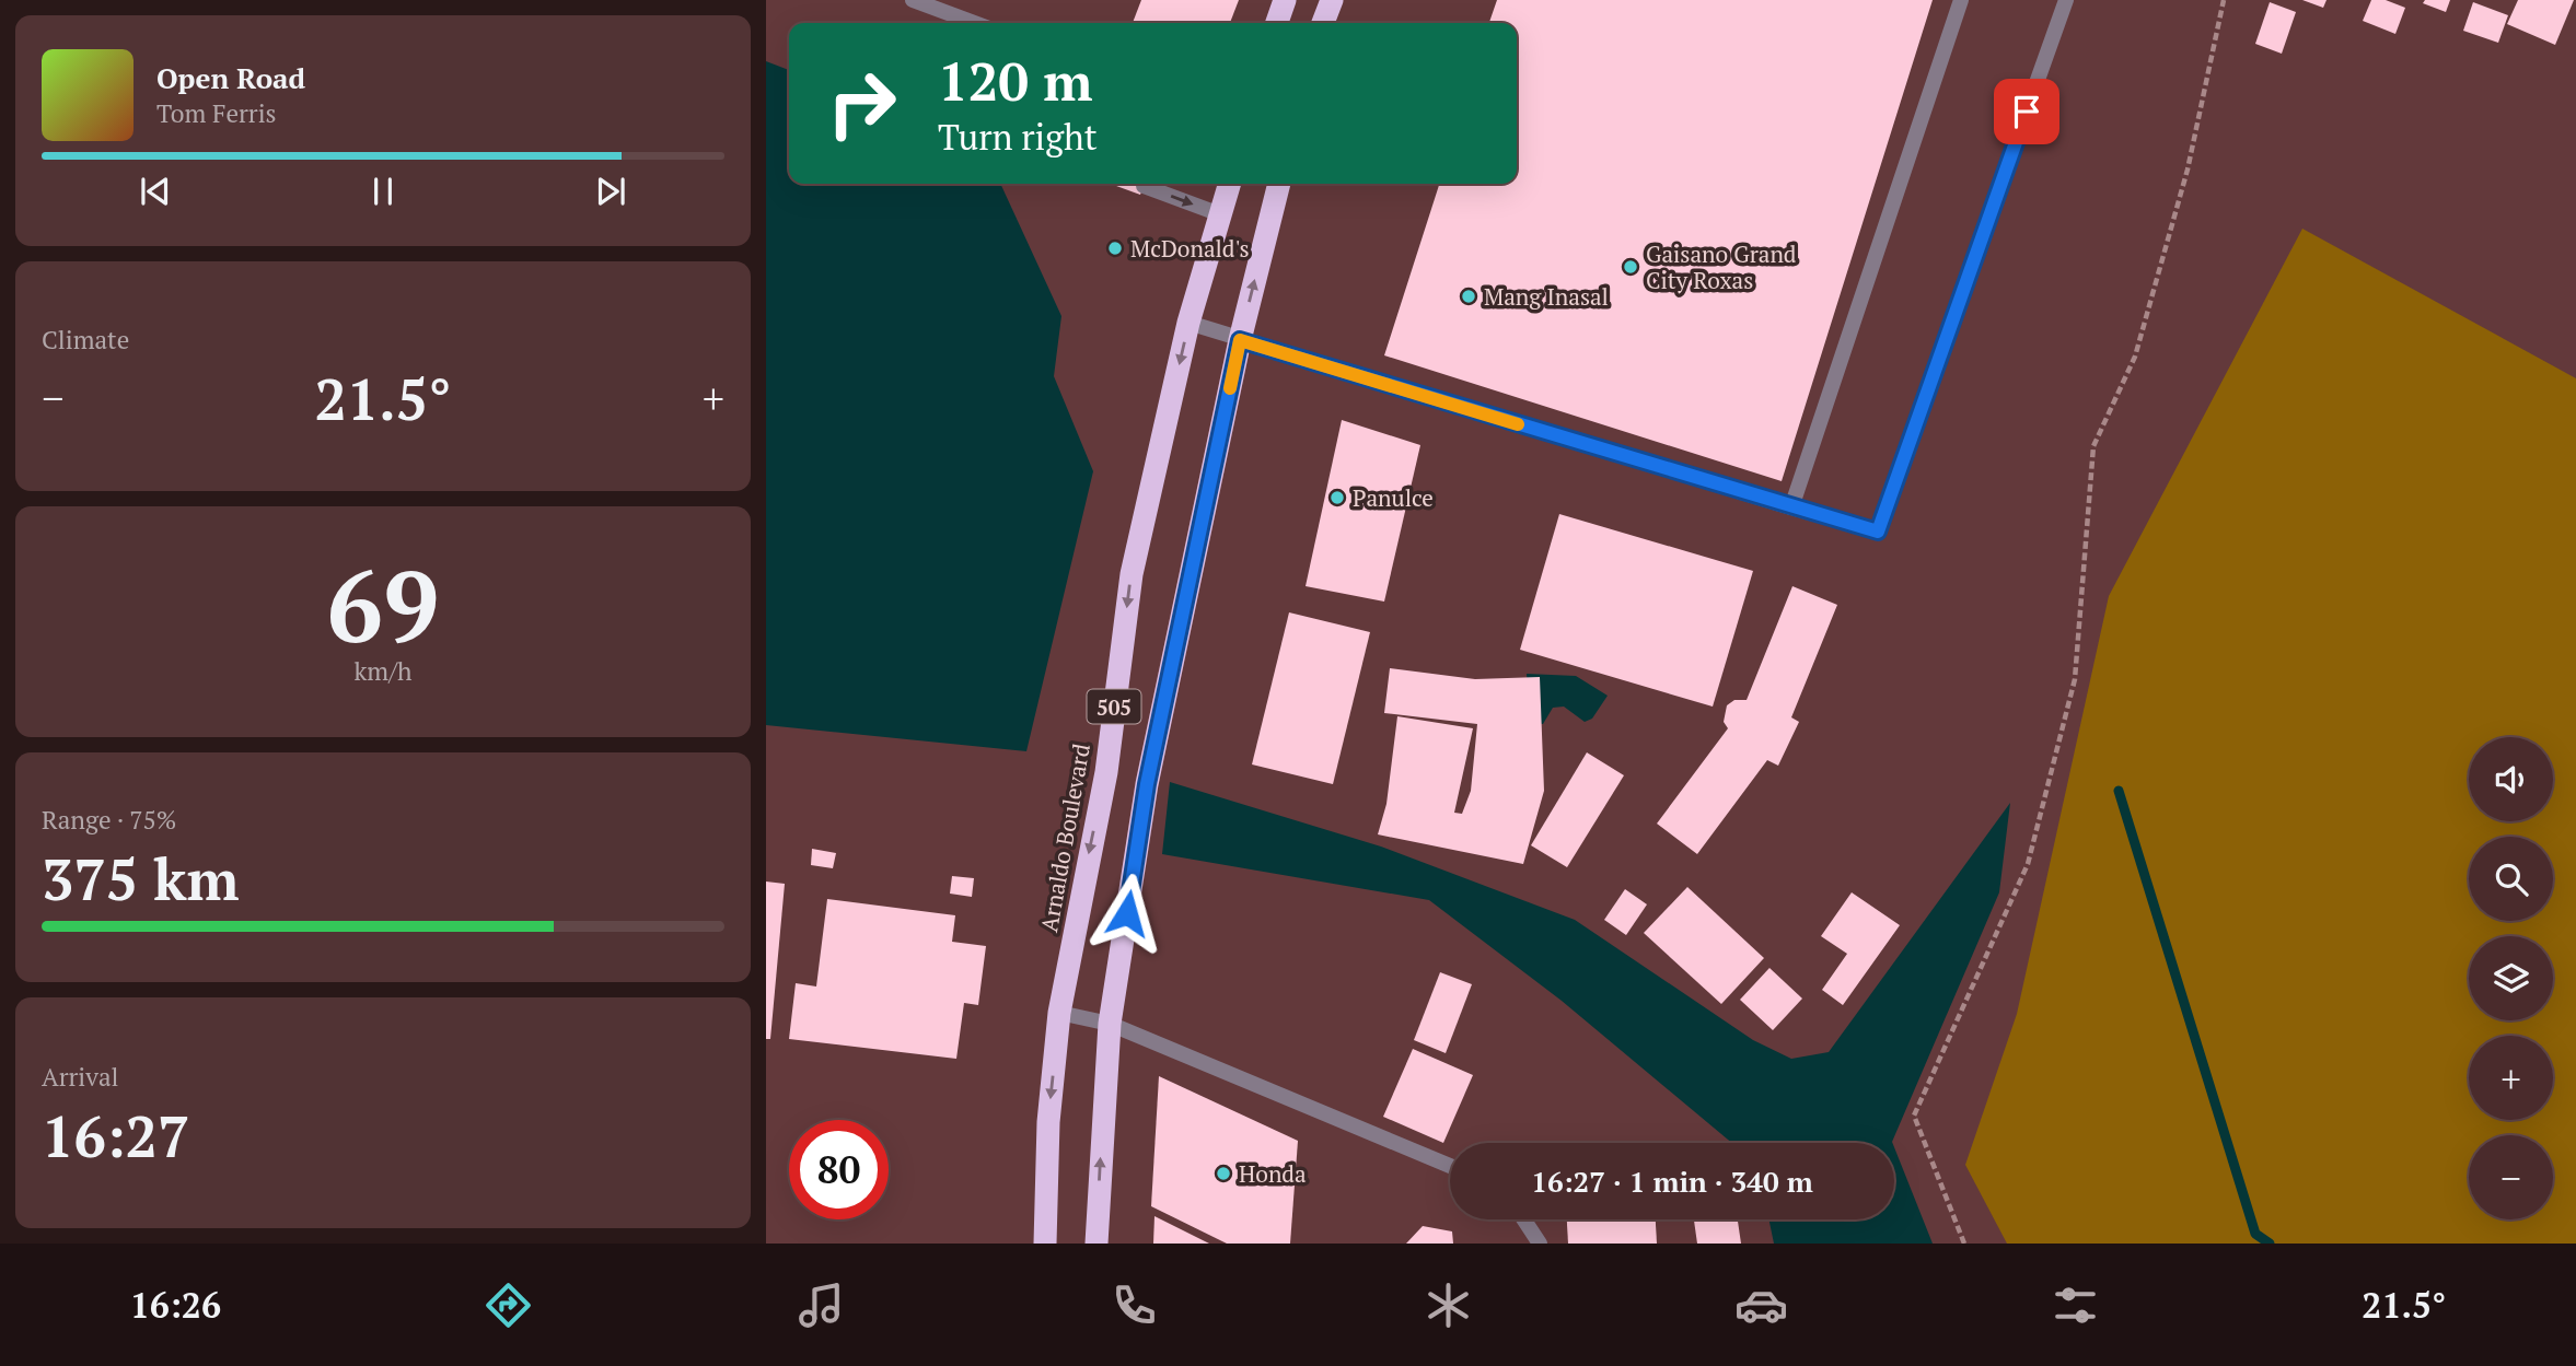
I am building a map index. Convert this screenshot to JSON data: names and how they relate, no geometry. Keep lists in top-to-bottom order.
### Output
{
  "streets": {
    "highway": ["505", "Arnaldo Boulevard"]
  },
  "places": [
    "McDonald's",
    "Gaisano Grand City Roxas",
    "Mang Inasal",
    "Panulce",
    "Honda"
  ],
  "page": {
    "turn": ["120 m", "Turn right"],
    "song": ["Open Road", "Tom Ferris"],
    "tile": [
      "Climate",
      ["69", "km/h"],
      ["Range · 75%", "375 km"],
      ["Arrival", "16:27"]
    ],
    "heat": ["−", "21.5°", "+"],
    "map_buttons": ["+", "−"],
    "limit": "80",
    "trip": "16:27 · 1 min · 340 m",
    "tabs": ["16:26", "21.5°"]
  }
}
